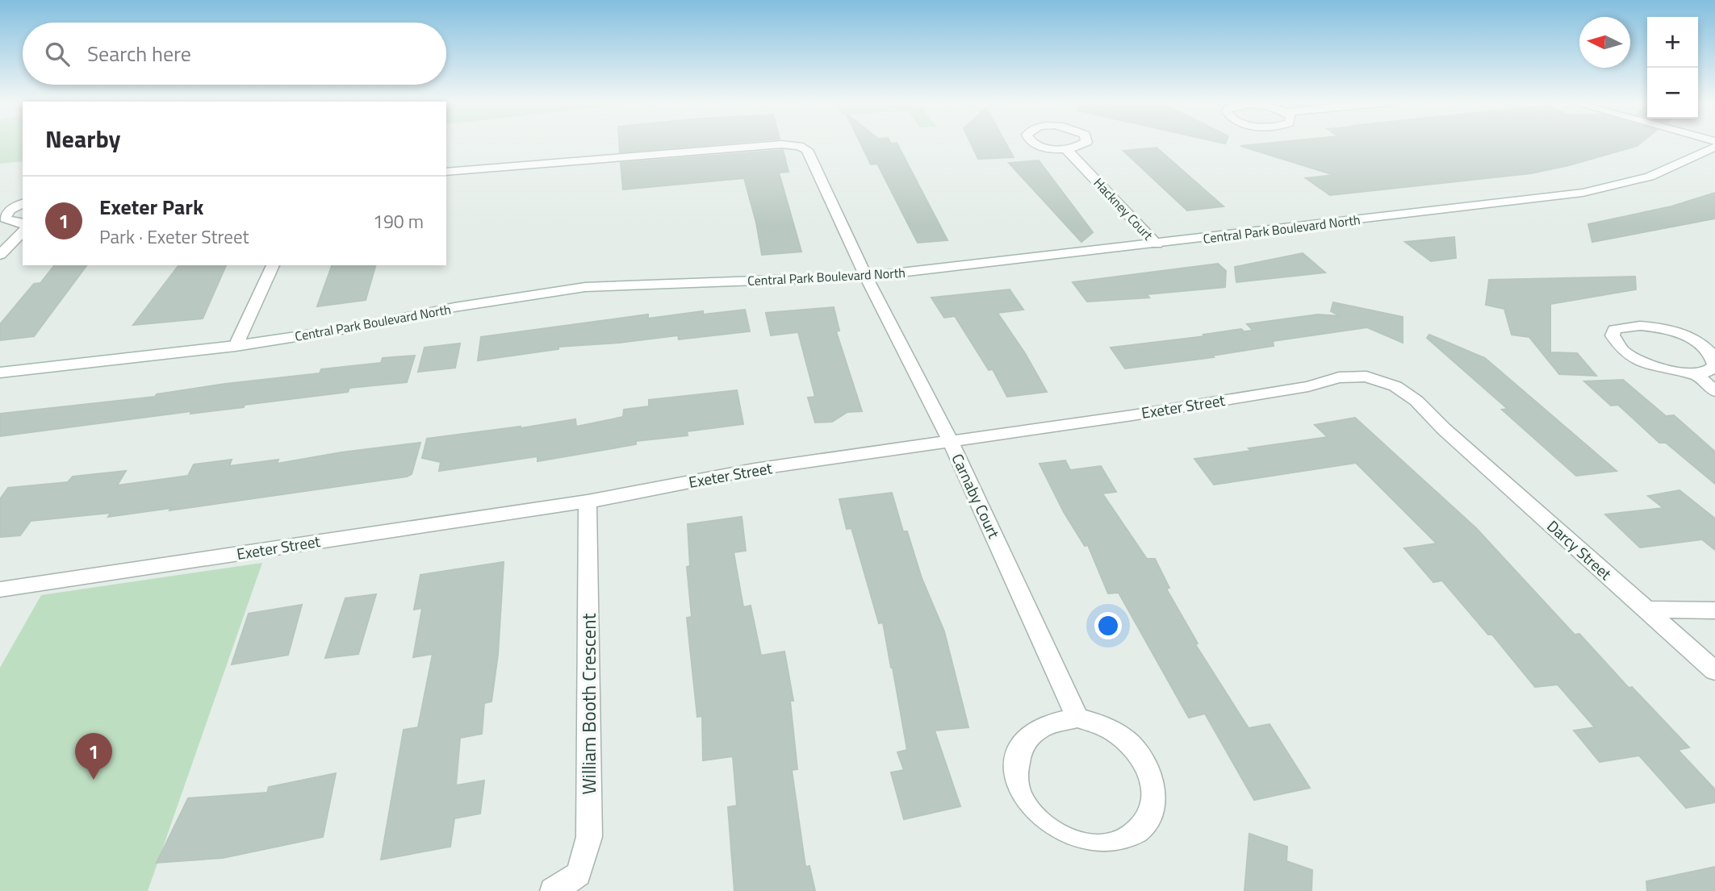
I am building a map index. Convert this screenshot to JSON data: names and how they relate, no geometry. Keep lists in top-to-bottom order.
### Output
{
  "streets": {
    "street": [
      "Hackney Court",
      "Central Park Boulevard North",
      "Exeter Street",
      "Carnaby Court",
      "Darcy Street",
      "William Booth Crescent"
    ]
  },
  "crossings": [
    ["Hackney Court", "Central Park Boulevard North"],
    ["Central Park Boulevard North", "Carnaby Court"],
    ["Exeter Street", "Carnaby Court"],
    ["Exeter Street", "Darcy Street"],
    ["Exeter Street", "William Booth Crescent"]
  ],
  "north": "left",
  "page": {
    "map_buttons": ["+", "−"],
    "search": "Search here",
    "heading": "Nearby",
    "list": [
      {
        "mark": "1",
        "name": "Exeter Park",
        "note": "Park · Exeter Street",
        "value": "190 m"
      }
    ],
    "pins": "1"
  }
}
